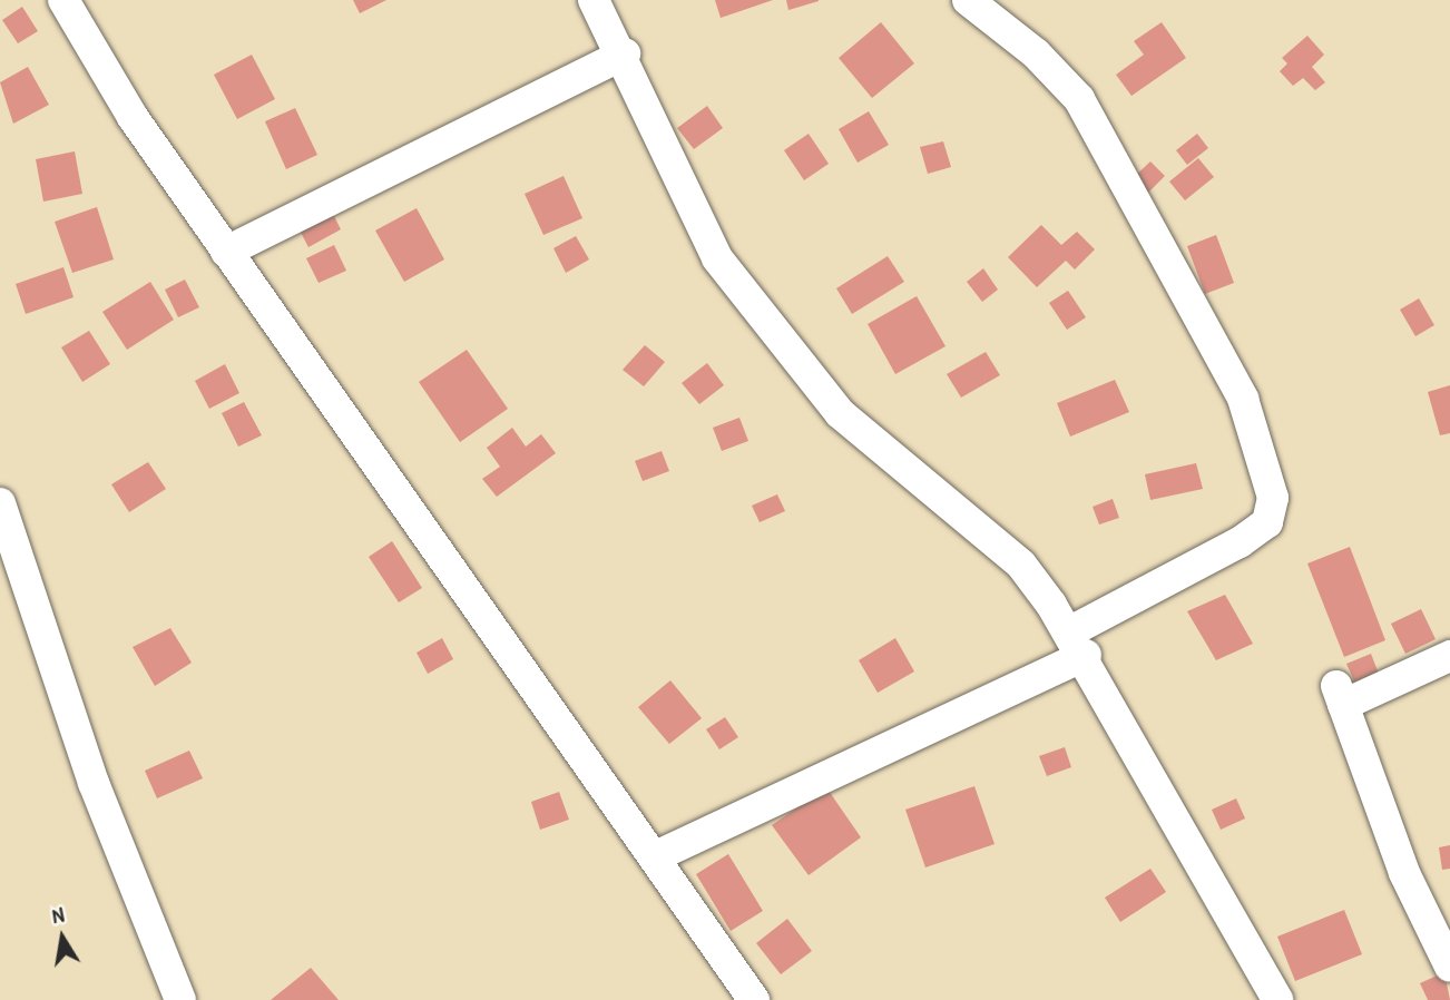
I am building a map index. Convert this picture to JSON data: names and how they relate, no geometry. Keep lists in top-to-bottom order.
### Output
{
  "north": "top"
}
